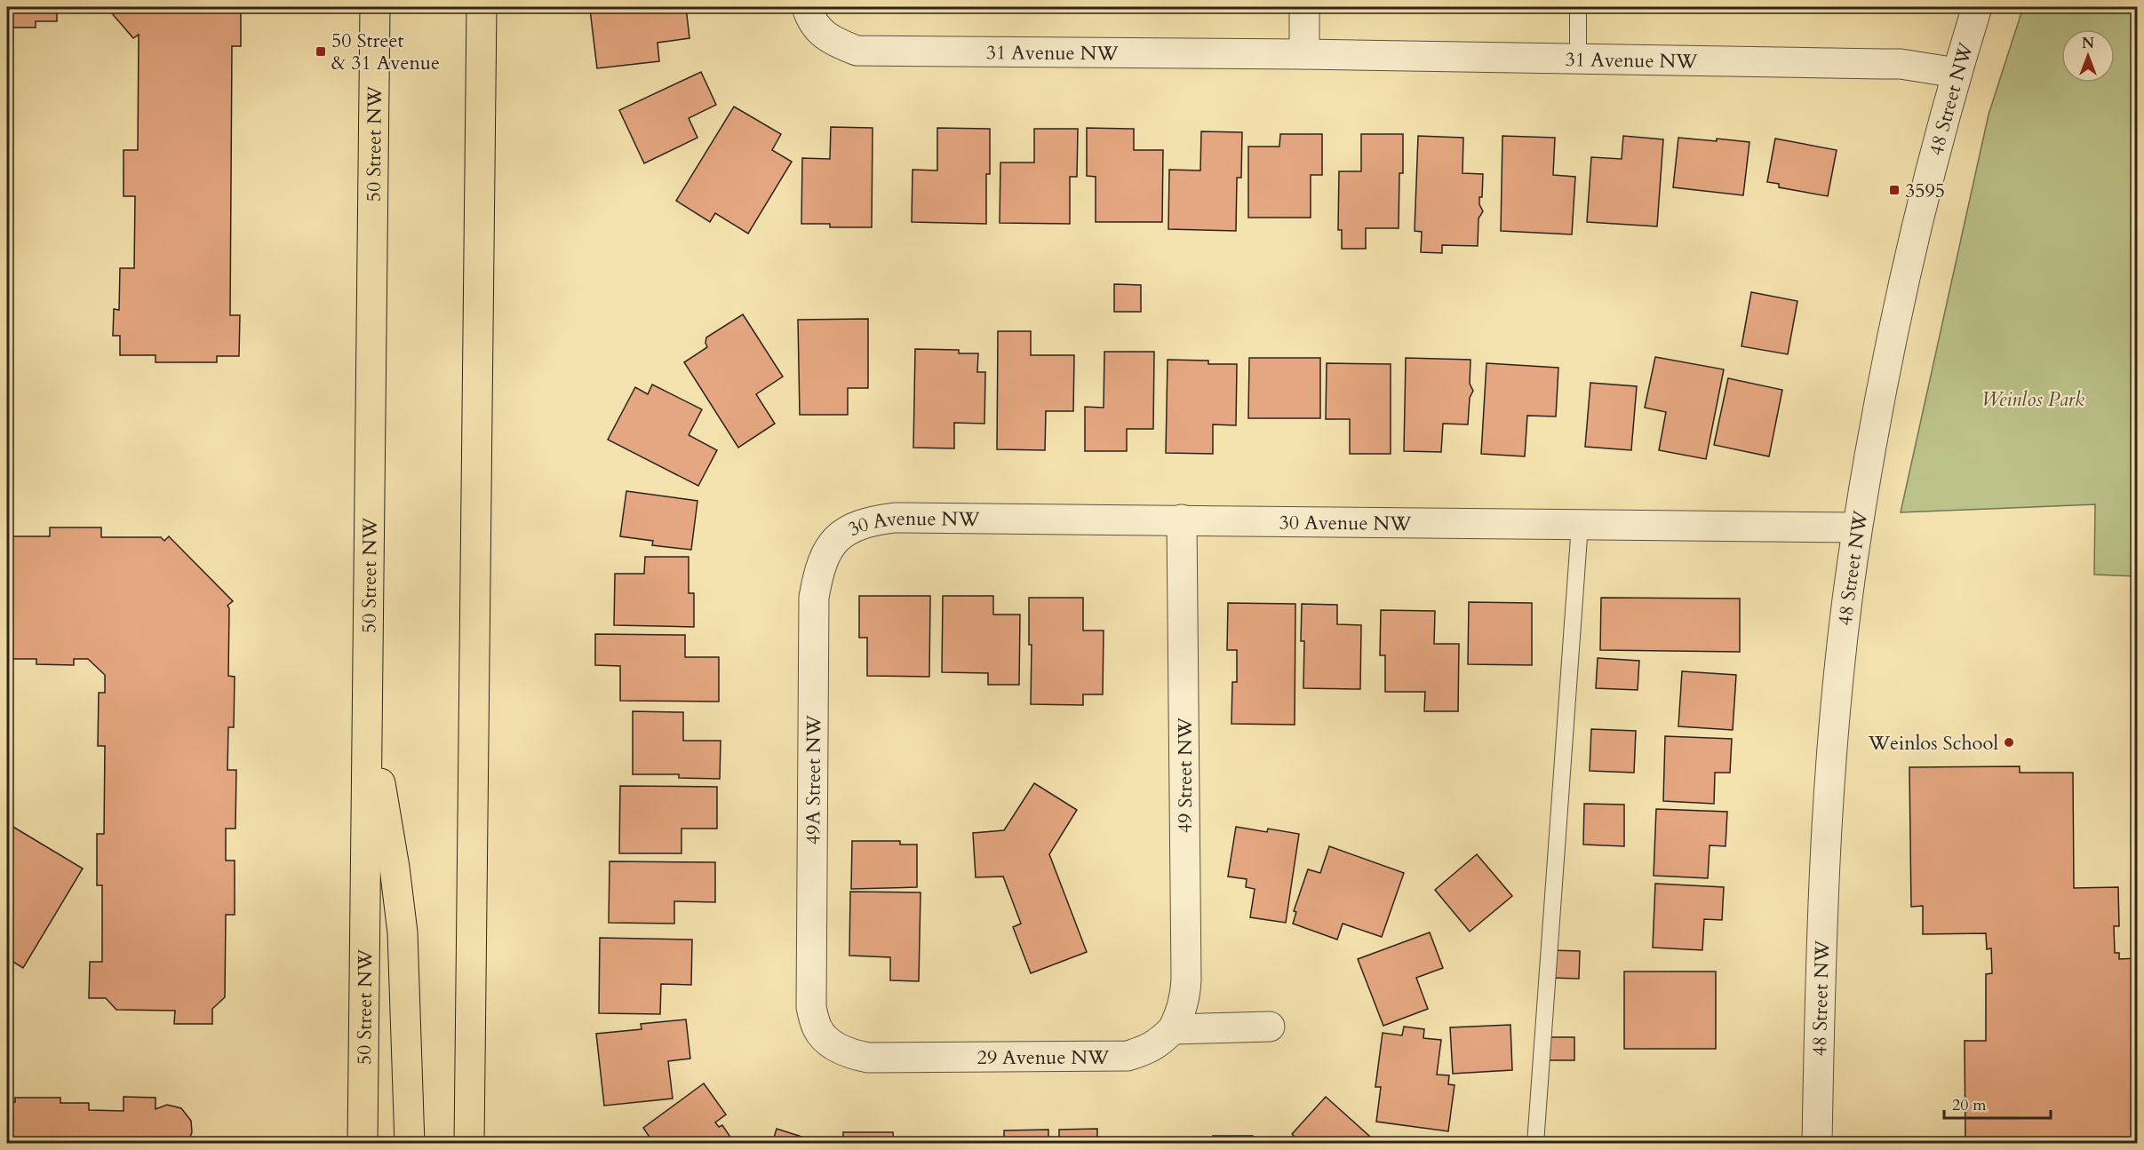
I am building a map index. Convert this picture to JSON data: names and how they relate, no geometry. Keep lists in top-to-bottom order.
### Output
{
  "streets": {
    "main road": ["50 Street NW"],
    "street": [
      "31 Avenue NW",
      "48 Street NW",
      "30 Avenue NW",
      "49 Street NW",
      "49A Street NW",
      "29 Avenue NW"
    ]
  },
  "crossings": [
    ["31 Avenue NW", "48 Street NW"],
    ["48 Street NW", "30 Avenue NW"],
    ["30 Avenue NW", "49 Street NW"],
    ["30 Avenue NW", "49A Street NW"],
    ["49 Street NW", "29 Avenue NW"],
    ["49A Street NW", "29 Avenue NW"]
  ],
  "parks": ["Weinlos Park"],
  "places": {
    "transit": ["50 Street & 31 Avenue", "3595"],
    "other": ["Weinlos School"]
  },
  "scale_bar": "20 m",
  "north": "top"
}
